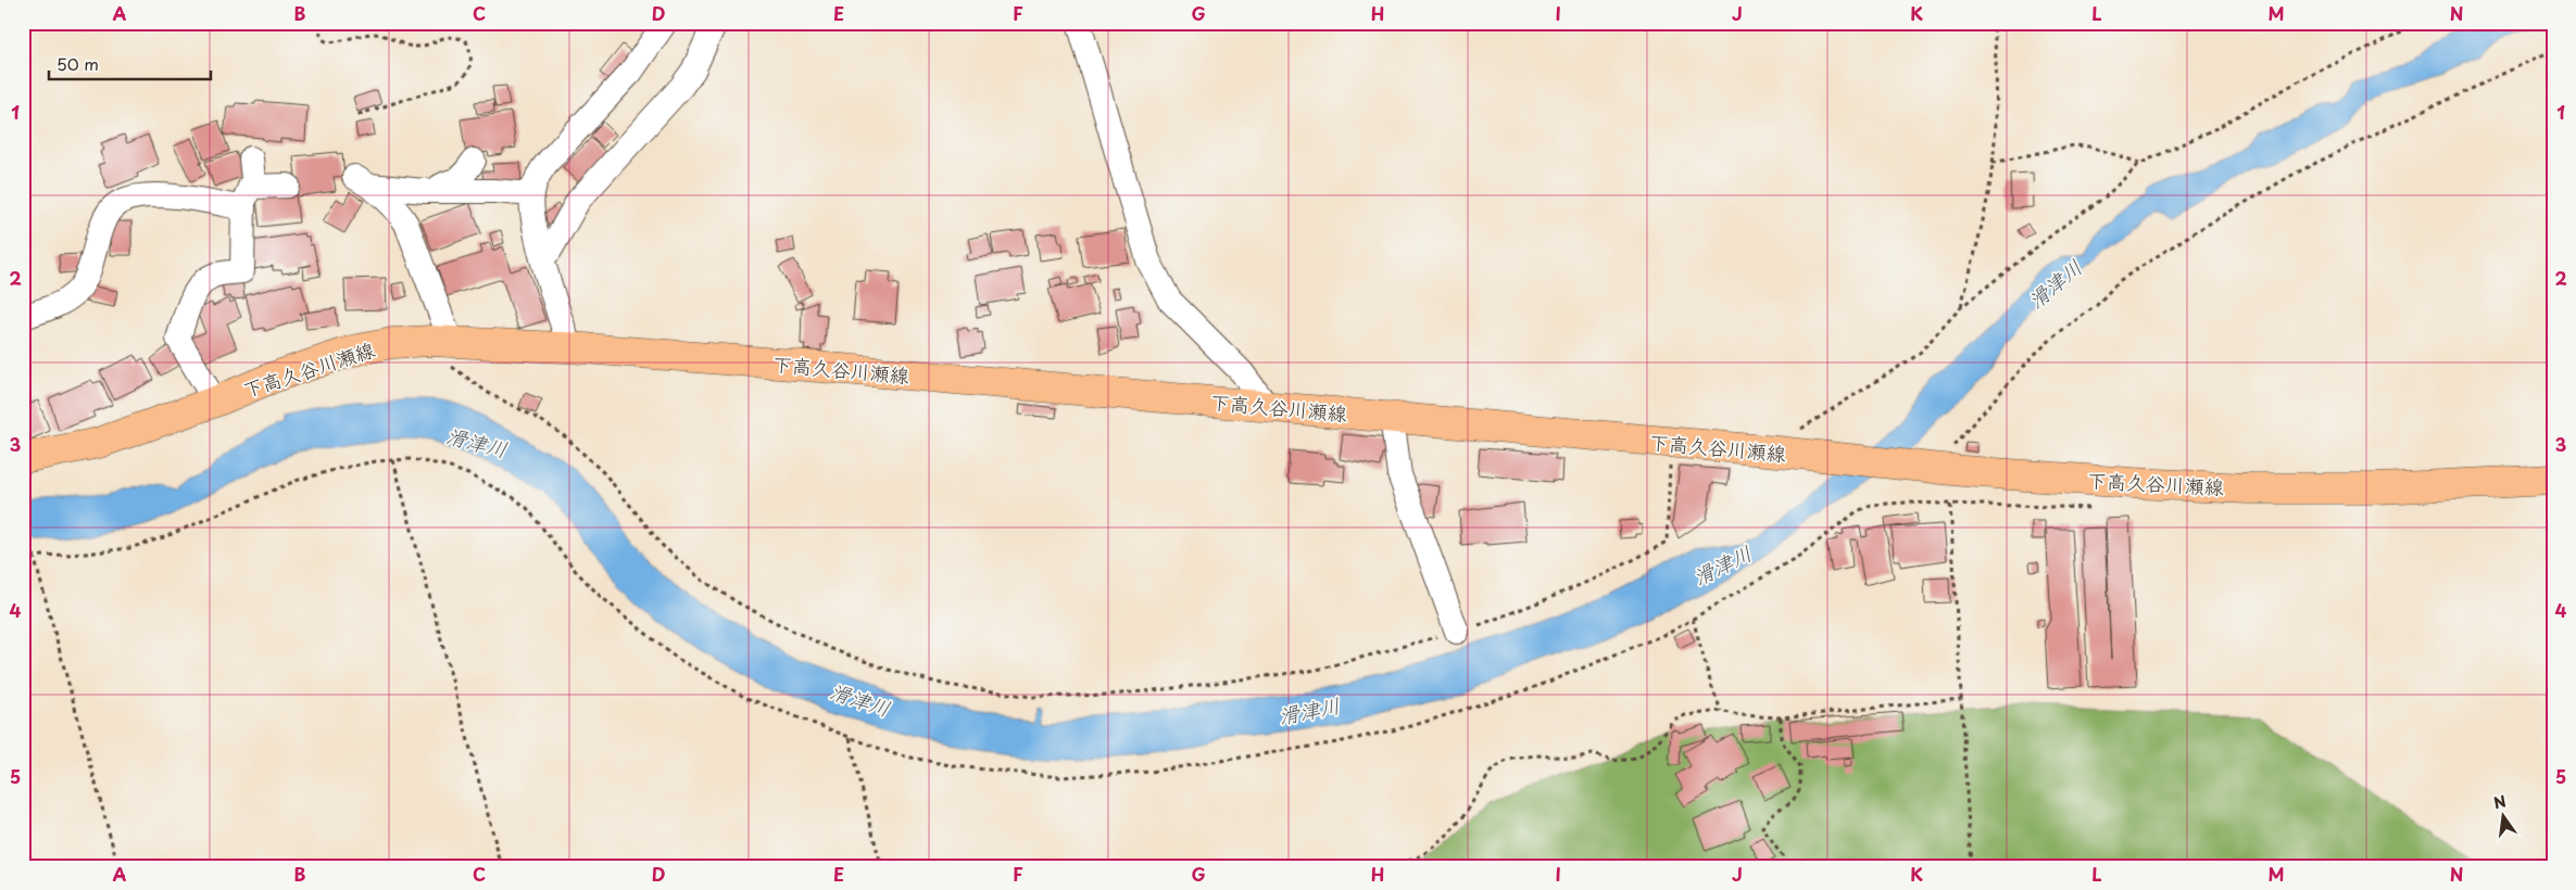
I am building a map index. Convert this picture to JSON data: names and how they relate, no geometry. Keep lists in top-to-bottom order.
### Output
{
  "streets": {
    "main road": ["下高久谷川瀬線"]
  },
  "water": ["滑津川"],
  "scale_bar": "50 m",
  "north": "top",
  "grid": {
    "columns": [
      "A",
      "B",
      "C",
      "D",
      "E",
      "F",
      "G",
      "H",
      "I",
      "J",
      "K",
      "L",
      "M",
      "N"
    ],
    "rows": [
      "1",
      "2",
      "3",
      "4",
      "5"
    ]
  }
}
